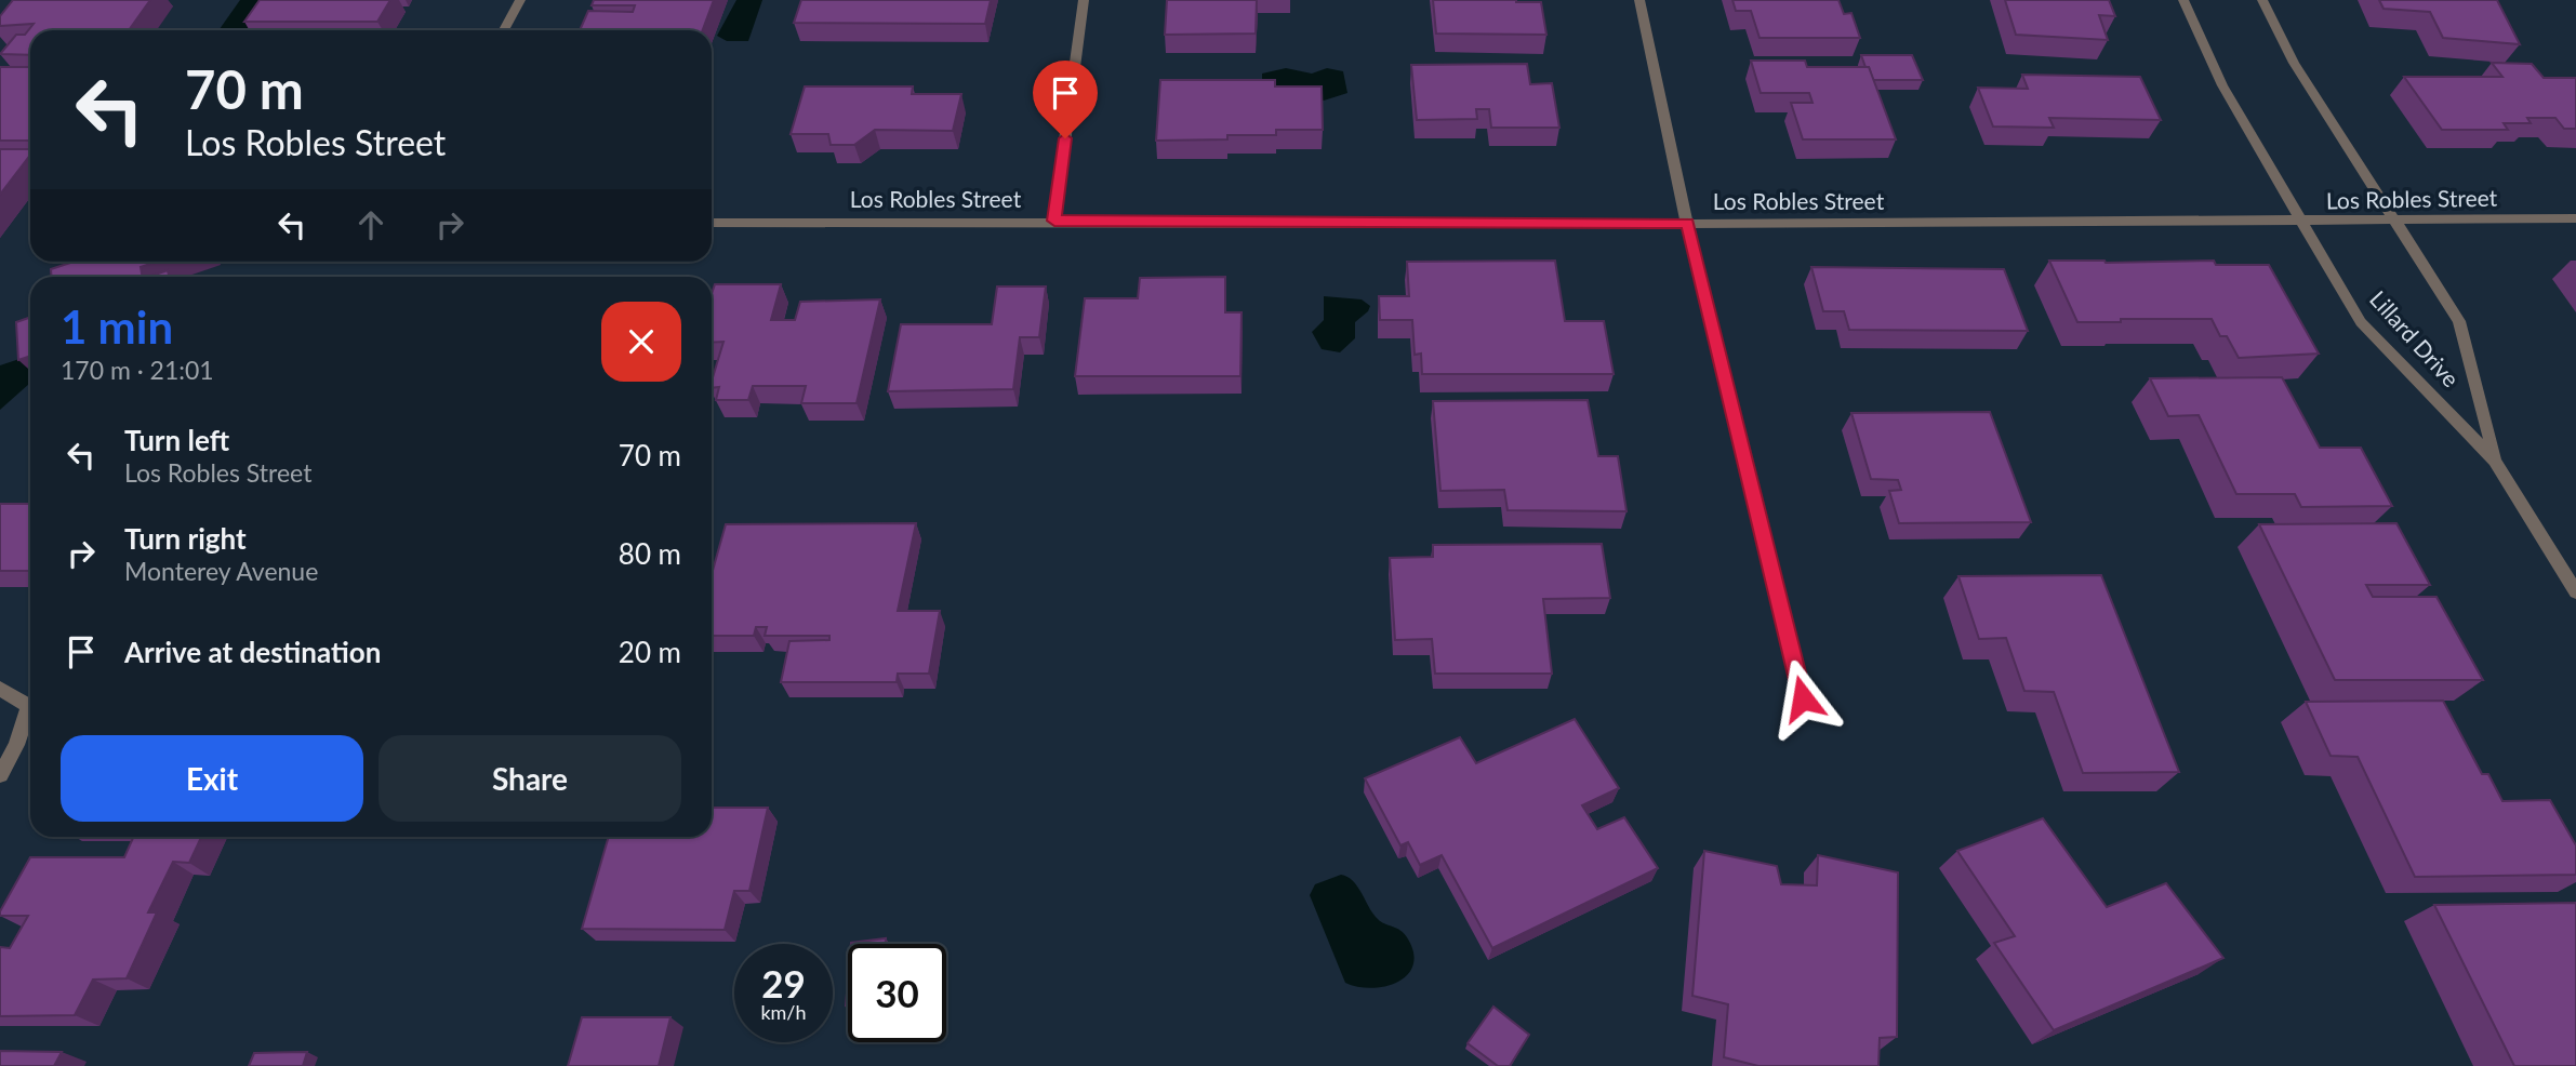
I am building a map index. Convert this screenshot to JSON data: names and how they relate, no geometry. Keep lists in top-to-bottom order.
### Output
{
  "streets": {
    "street": ["Los Robles Street", "Lillard Drive"]
  },
  "crossings": [
    ["Los Robles Street", "Lillard Drive"]
  ],
  "page": {
    "turn": ["70 m", "Los Robles Street"],
    "heading": ["1 min", "170 m · 21:01"],
    "list": [
      {
        "name": "Turn left",
        "note": "Los Robles Street",
        "value": "70 m"
      },
      {
        "name": "Turn right",
        "note": "Monterey Avenue",
        "value": "80 m"
      },
      {
        "name": "Arrive at destination",
        "value": "20 m"
      }
    ],
    "buttons": ["Exit", "Share"],
    "speed": "29 km/h",
    "limit": "30"
  }
}
